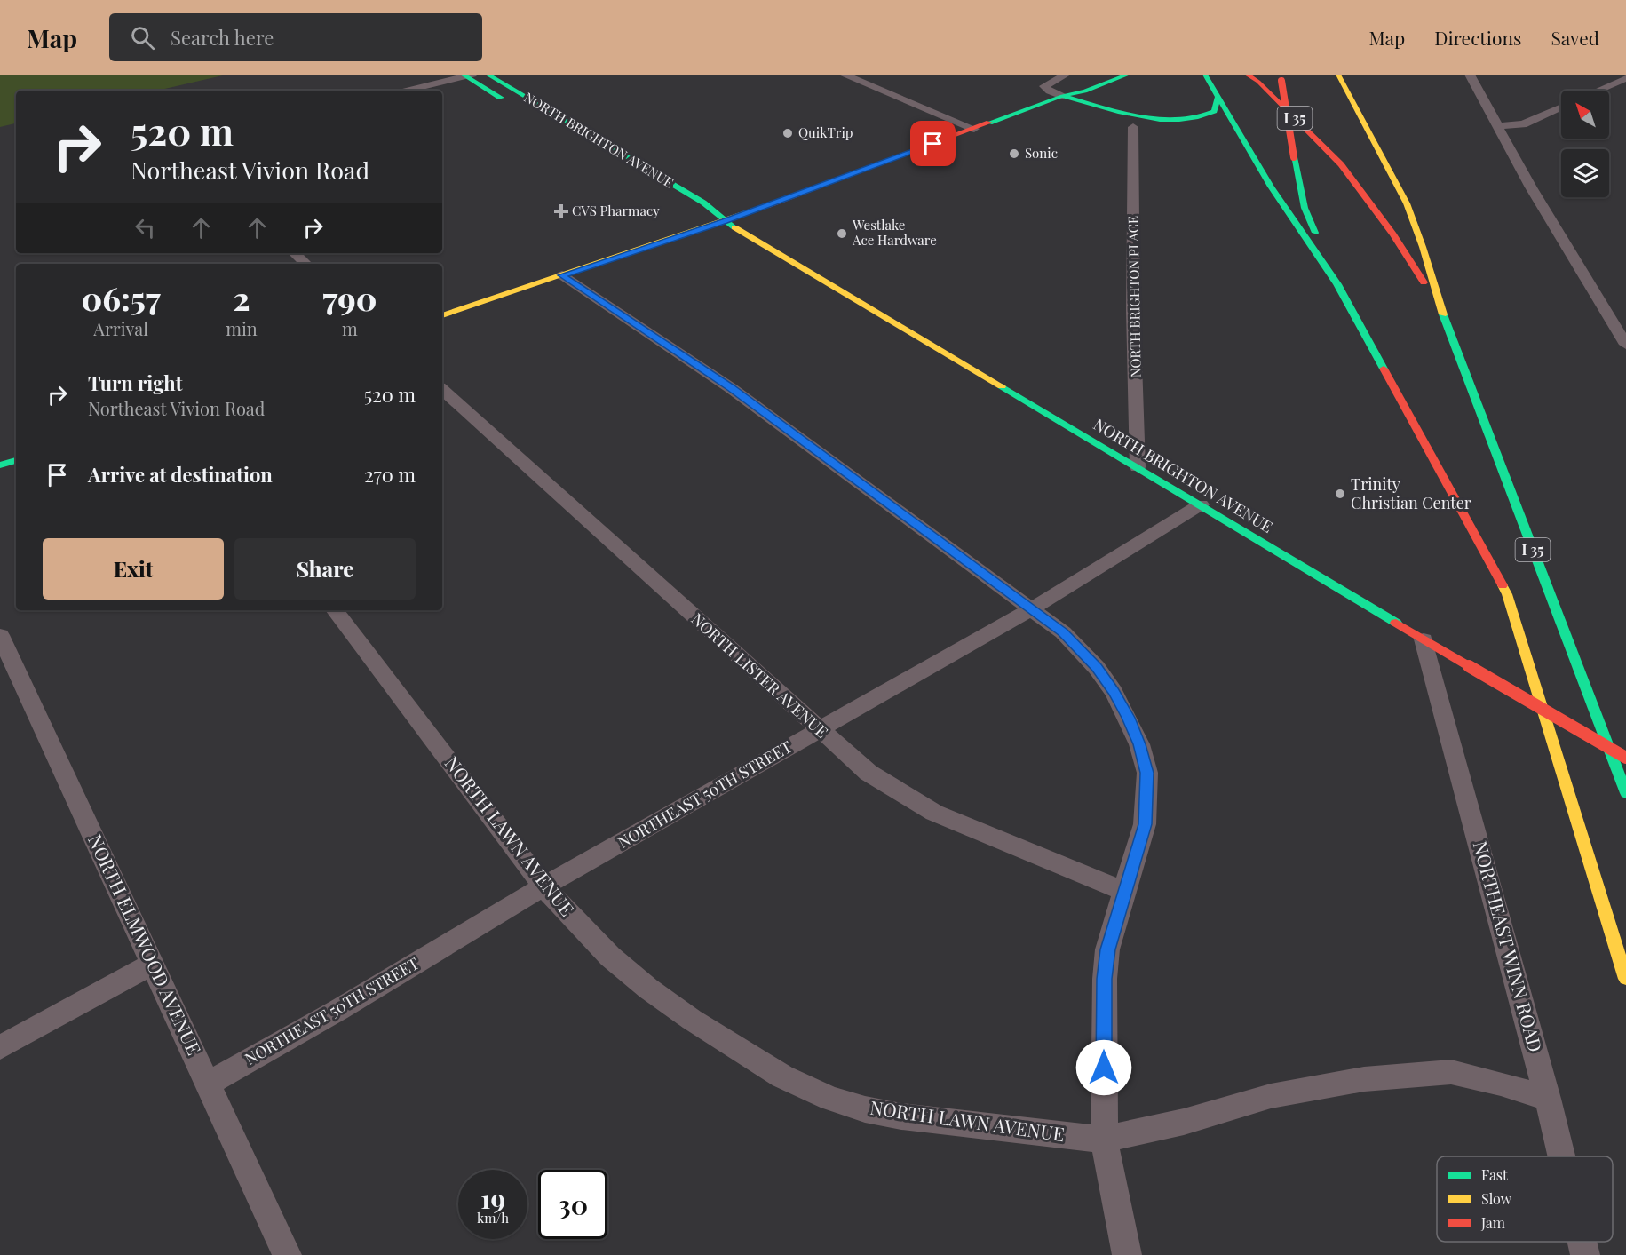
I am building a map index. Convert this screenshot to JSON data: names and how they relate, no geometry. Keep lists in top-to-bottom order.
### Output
{
  "streets": {
    "main road": ["I 35", "NORTH BRIGHTON AVENUE"],
    "street": [
      "NORTH BRIGHTON PLACE",
      "NORTH LISTER AVENUE",
      "NORTHEAST 50TH STREET",
      "NORTH LAWN AVENUE",
      "NORTH ELMWOOD AVENUE",
      "NORTHEAST WINN ROAD"
    ]
  },
  "crossings": [
    ["NORTH BRIGHTON AVENUE", "NORTH BRIGHTON PLACE"],
    ["NORTH BRIGHTON AVENUE", "NORTHEAST 50TH STREET"],
    ["NORTH BRIGHTON AVENUE", "NORTHEAST WINN ROAD"],
    ["NORTH LISTER AVENUE", "NORTHEAST 50TH STREET"],
    ["NORTHEAST 50TH STREET", "NORTH LAWN AVENUE"],
    ["NORTHEAST 50TH STREET", "NORTH ELMWOOD AVENUE"],
    ["NORTH LAWN AVENUE", "NORTHEAST WINN ROAD"]
  ],
  "places": {
    "other": [
      "QuikTrip",
      "Sonic",
      "Westlake Ace Hardware",
      "Trinity Christian Center"
    ],
    "health": ["CVS Pharmacy"]
  },
  "legend": ["Fast", "Slow", "Jam"],
  "north": "top left",
  "page": {
    "header": "Map",
    "search": "Search here",
    "nav": ["Map", "Directions", "Saved"],
    "turn": ["520 m", "Northeast Vivion Road"],
    "eta": [
      "06:57",
      "Arrival",
      "2",
      "min",
      "790",
      "m"
    ],
    "list": [
      {
        "name": "Turn right",
        "note": "Northeast Vivion Road",
        "value": "520 m"
      },
      {
        "name": "Arrive at destination",
        "value": "270 m"
      }
    ],
    "buttons": ["Exit", "Share"],
    "speed": "19 km/h",
    "limit": "30"
  }
}
